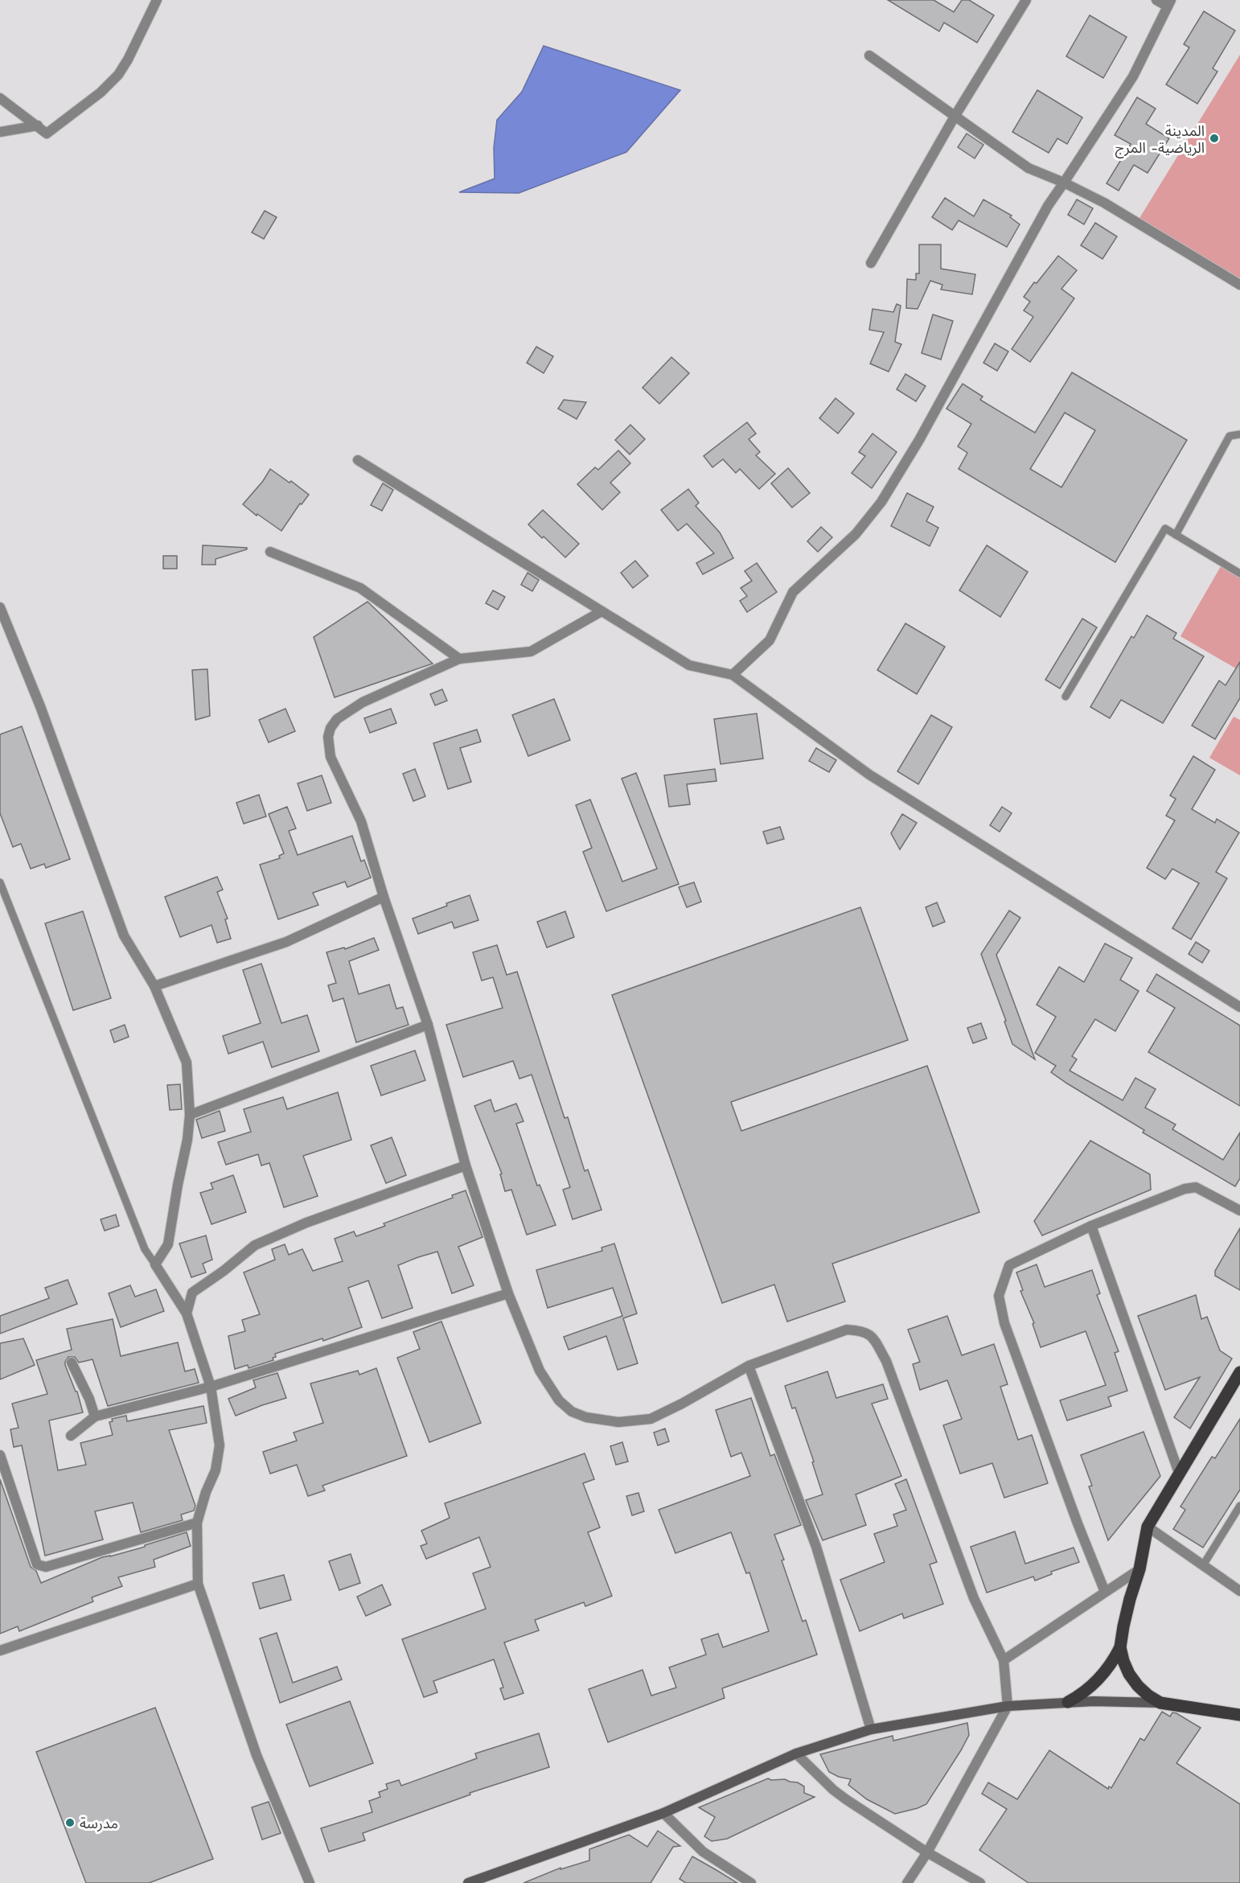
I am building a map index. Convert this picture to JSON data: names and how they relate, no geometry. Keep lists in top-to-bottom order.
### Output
{
  "places": ["المدينة الرياضية- المرج", "مدرسة"]
}
